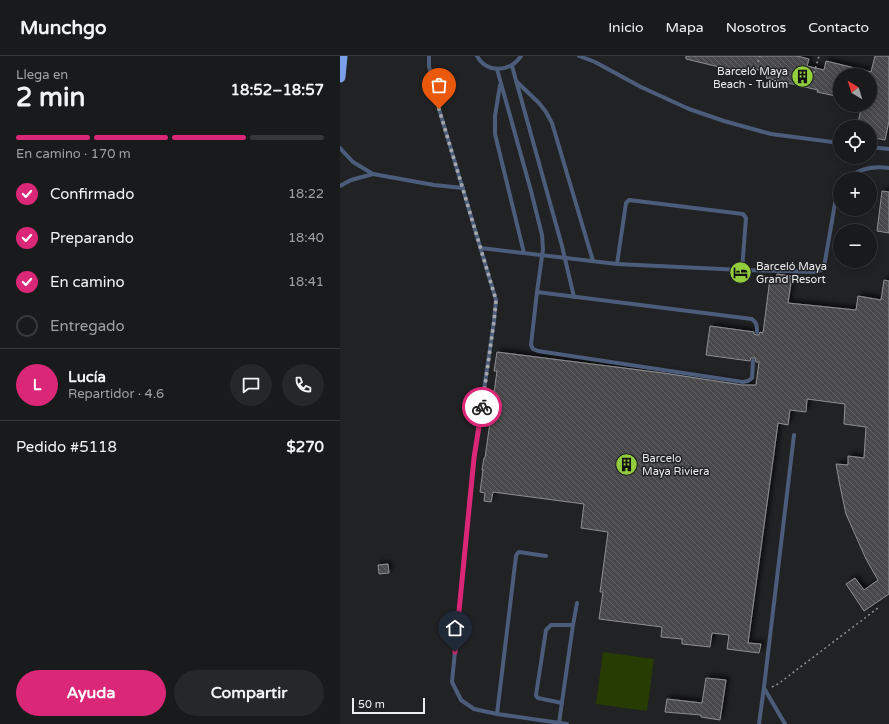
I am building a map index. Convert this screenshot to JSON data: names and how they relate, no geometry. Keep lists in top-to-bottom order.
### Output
{
  "places": {
    "building": ["Barceló Maya Beach - Tulúm", "Barcelo Maya Riviera"],
    "hotel": ["Barceló Maya Grand Resort"]
  },
  "scale_bar": "50 m",
  "north": "top left",
  "page": {
    "header": "Munchgo",
    "nav": [
      "Inicio",
      "Mapa",
      "Nosotros",
      "Contacto"
    ],
    "heading": ["2 min", "Llega en", "18:52–18:57"],
    "panel": [
      "Lucía",
      "Repartidor · 4.6",
      "Pedido #5118",
      "$270"
    ],
    "map_buttons": ["+", "−"],
    "bar": "En camino · 170 m",
    "list": [
      ["Confirmado", "18:22"],
      ["Preparando", "18:40"],
      ["En camino", "18:41"],
      "Entregado"
    ],
    "round": "L",
    "buttons": ["Ayuda", "Compartir"],
    "scale": "50 m"
  }
}
